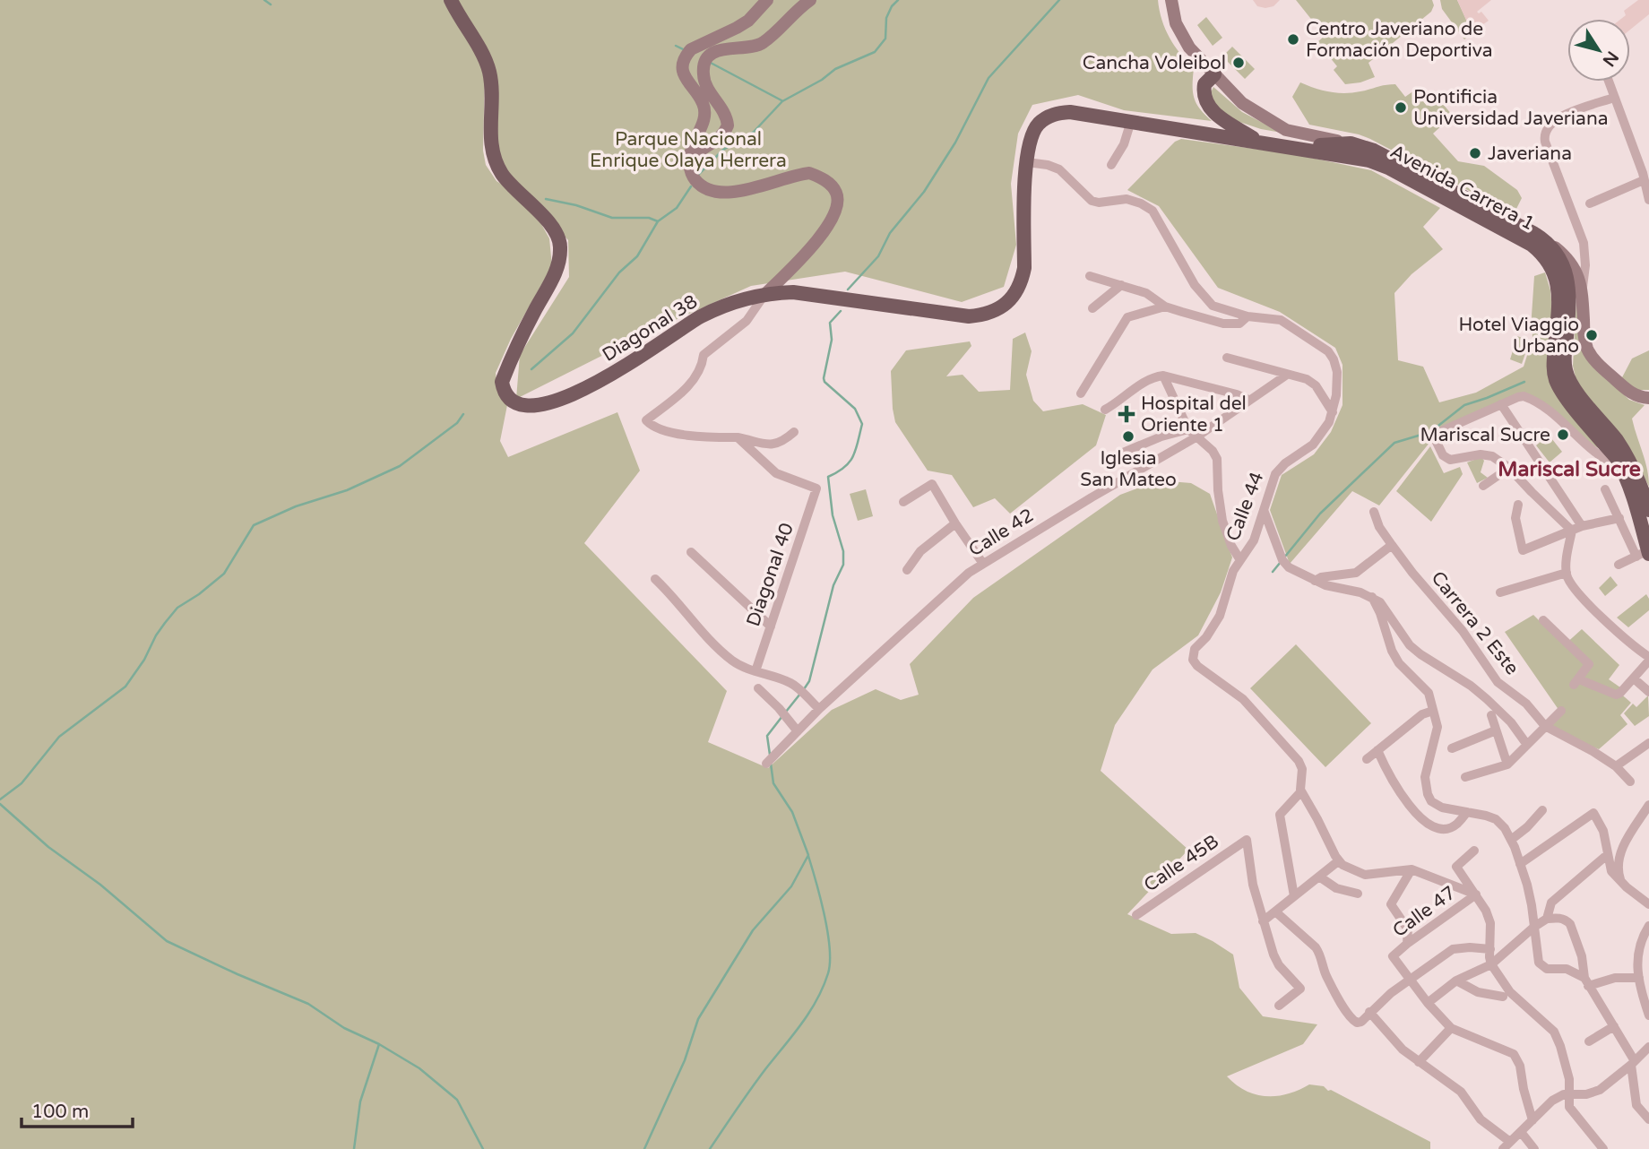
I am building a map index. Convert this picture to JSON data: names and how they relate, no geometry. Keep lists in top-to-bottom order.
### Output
{
  "streets": {
    "main road": ["Avenida Carrera 1", "Diagonal 38"],
    "street": [
      "Calle 44",
      "Calle 42",
      "Diagonal 40",
      "Carrera 2 Este",
      "Calle 45B",
      "Calle 47"
    ]
  },
  "crossings": [
    ["Avenida Carrera 1", "Diagonal 38"]
  ],
  "districts": ["Mariscal Sucre"],
  "parks": ["Parque Nacional Enrique Olaya Herrera"],
  "places": {
    "other": [
      "Centro Javeriano de Formación Deportiva",
      "Cancha Voleibol",
      "Pontificia Universidad Javeriana",
      "Javeriana",
      "Hotel Viaggio Urbano",
      "Mariscal Sucre",
      "Iglesia San Mateo"
    ],
    "health": ["Hospital del Oriente 1"]
  },
  "scale_bar": "100 m",
  "north": "bottom right"
}
